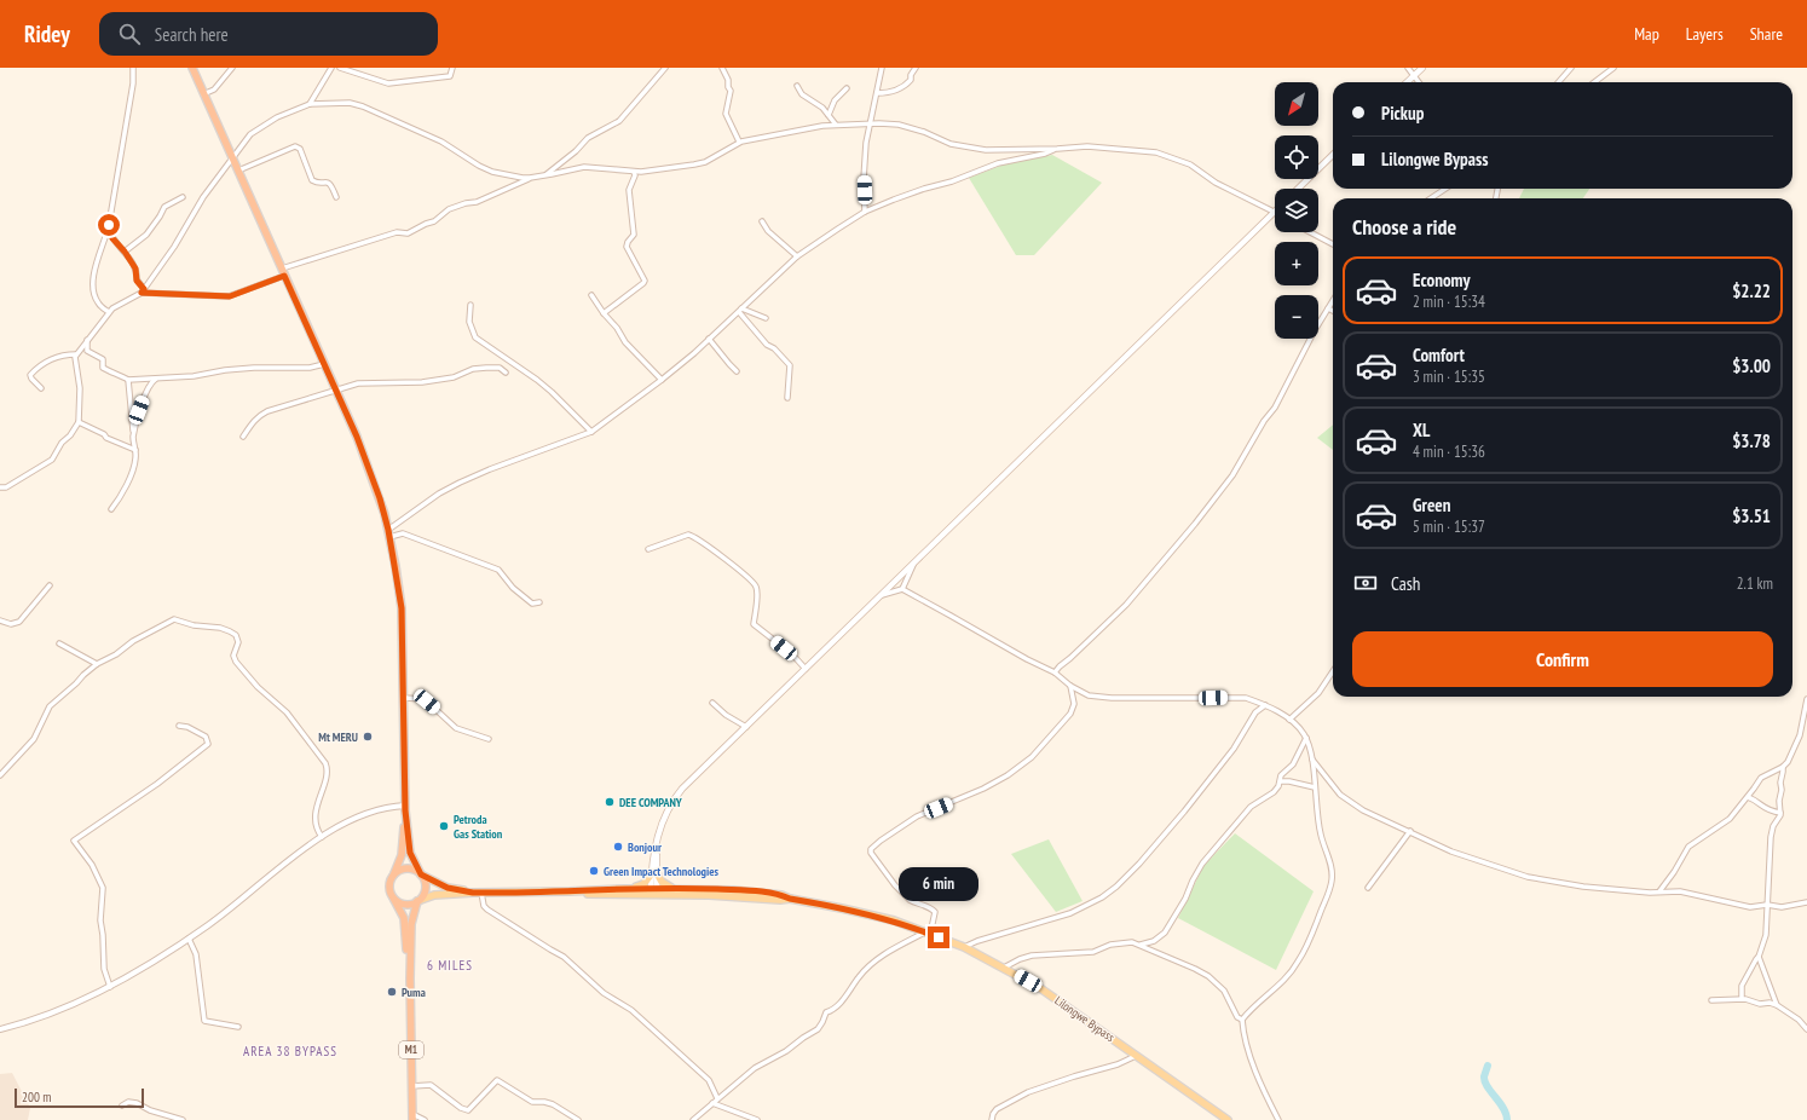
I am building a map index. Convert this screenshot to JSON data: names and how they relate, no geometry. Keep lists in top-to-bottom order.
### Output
{
  "streets": {
    "highway": ["M1"],
    "main road": ["Lilongwe Bypass"]
  },
  "crossings": [
    ["Lilongwe Bypass", "M1"]
  ],
  "districts": ["6 MILES", "AREA 38 BYPASS"],
  "places": [
    "Mt MERU",
    "DEE COMPANY",
    "Petroda Gas Station",
    "Bonjour",
    "Green Impact Technologies",
    "Puma"
  ],
  "scale_bar": "200 m",
  "north": "bottom left",
  "page": {
    "header": "Ridey",
    "search": "Search here",
    "nav": ["Map", "Layers", "Share"],
    "map_buttons": ["+", "−"],
    "banner": ["Pickup", "Lilongwe Bypass"],
    "heading": "Choose a ride",
    "list": [
      {
        "name": "Economy",
        "note": "2 min · 15:34",
        "value": "$2.22"
      },
      {
        "name": "Comfort",
        "note": "3 min · 15:35",
        "value": "$3.00"
      },
      {
        "name": "XL",
        "note": "4 min · 15:36",
        "value": "$3.78"
      },
      {
        "name": "Green",
        "note": "5 min · 15:37",
        "value": "$3.51"
      }
    ],
    "pay": ["Cash", "2.1 km"],
    "buttons": "Confirm",
    "bubble": "6 min",
    "scale": "200 m"
  }
}
